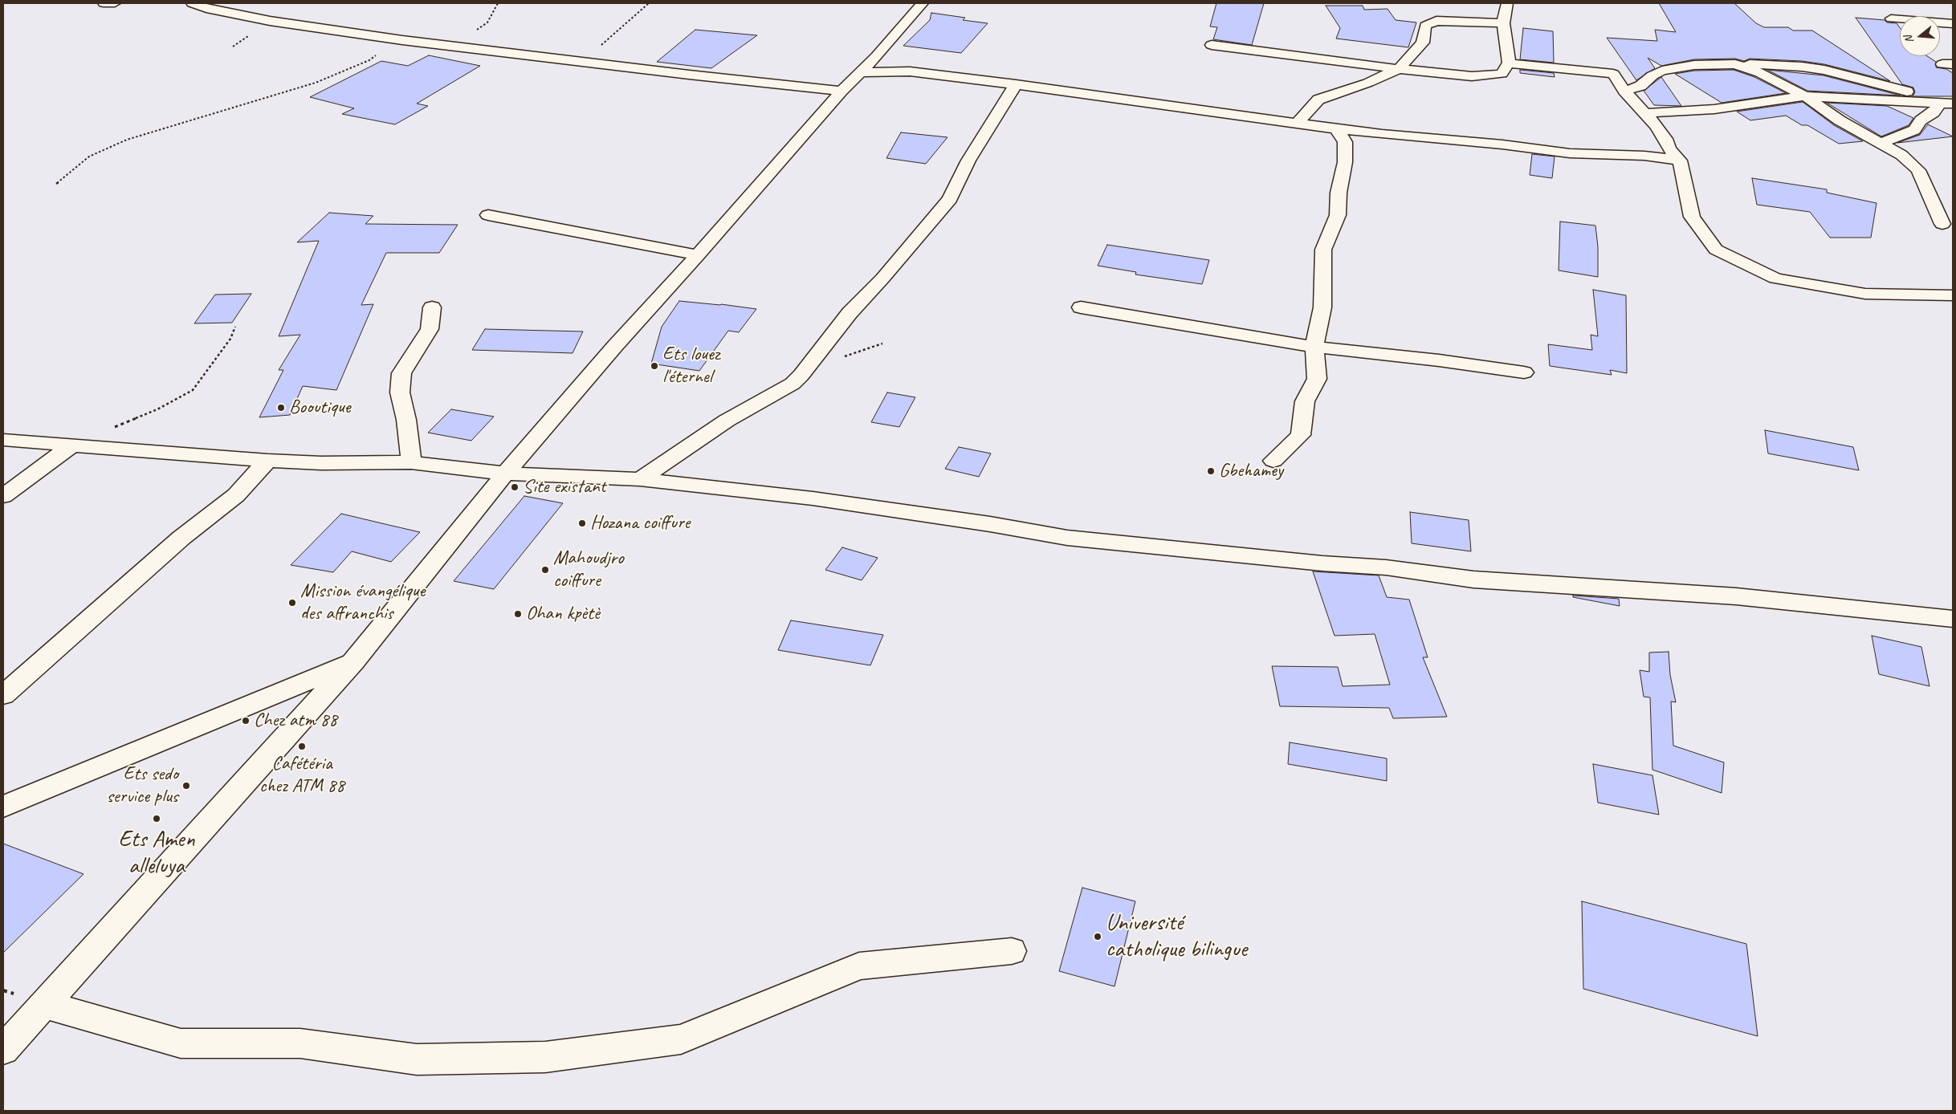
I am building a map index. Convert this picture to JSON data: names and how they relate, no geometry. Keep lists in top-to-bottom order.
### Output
{
  "places": [
    "Ets louez l'éternel",
    "Booutique",
    "Gbehamey",
    "Site existant",
    "Hozana coiffure",
    "Mahoudjro coiffure",
    "Mission évangélique des affranchis",
    "Ohan kpètè",
    "Chez atm 88",
    "Cafétéria chez ATM 88",
    "Ets sedo service plus",
    "Ets Amen alleluya",
    "Université catholique bilingue"
  ],
  "north": "left"
}
